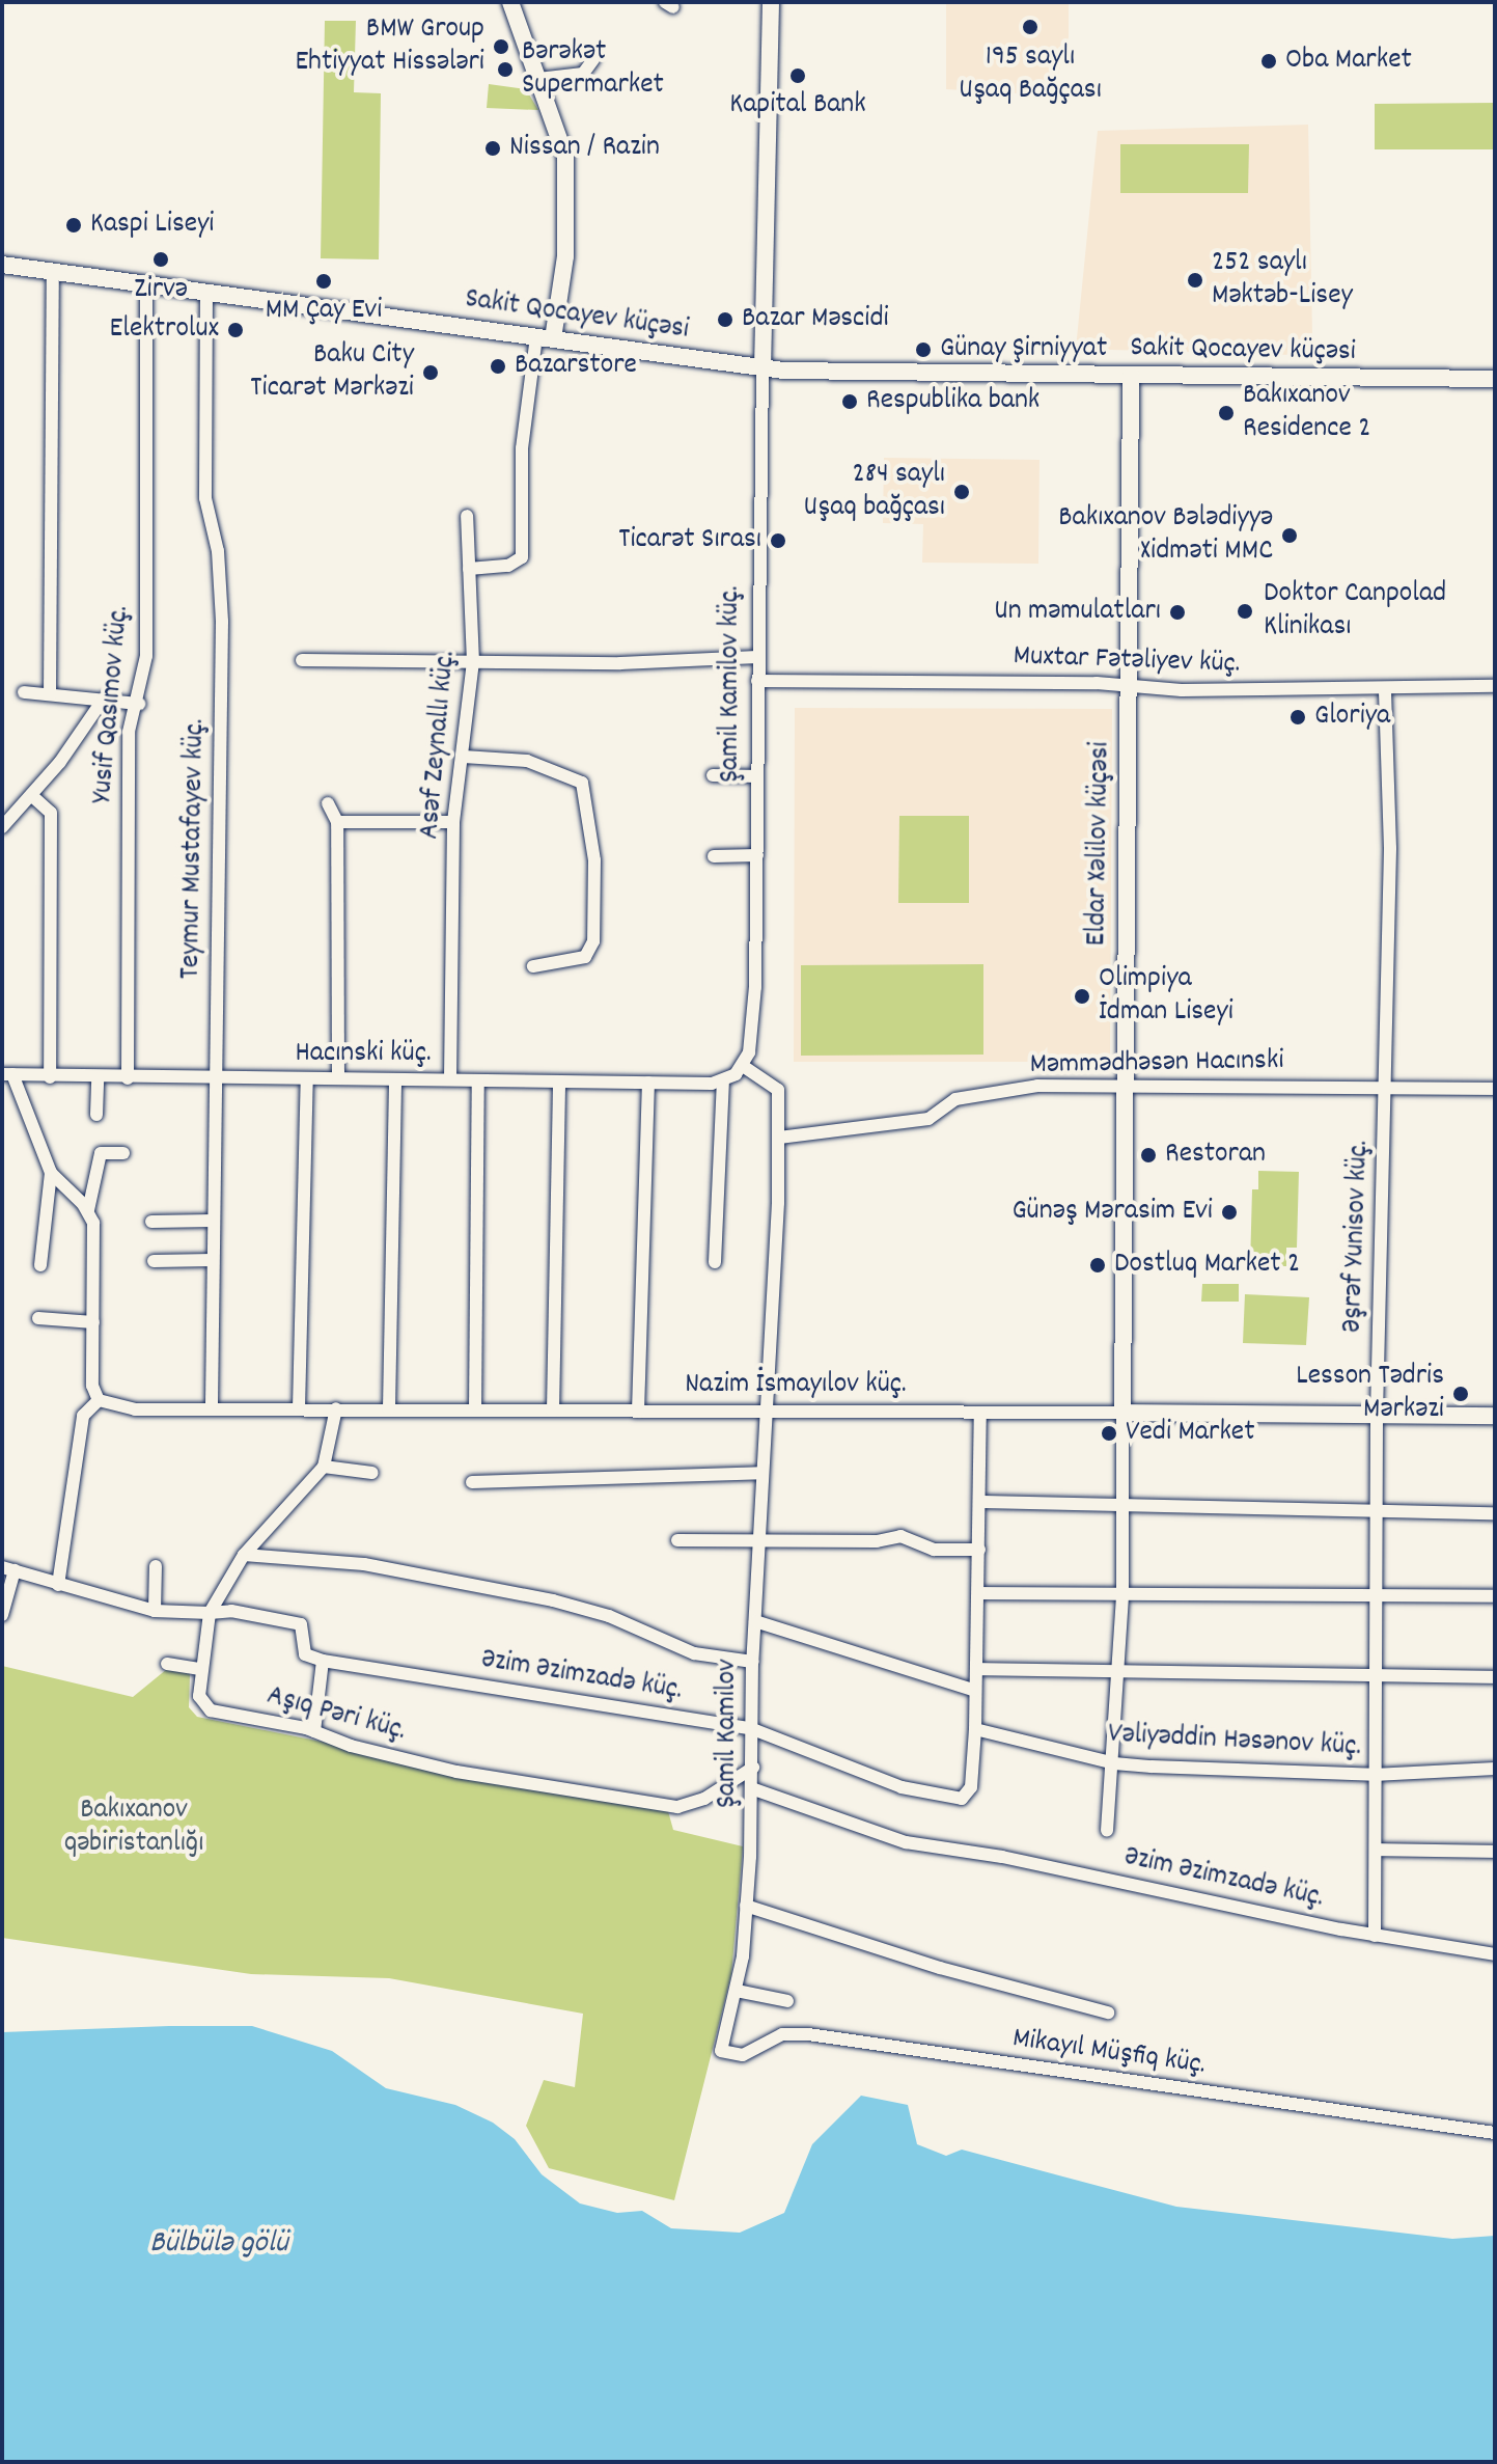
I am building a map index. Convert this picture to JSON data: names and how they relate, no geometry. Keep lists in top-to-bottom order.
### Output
{
  "streets": {
    "street": [
      "Sakit Qocayev küçəsi",
      "Muxtar Fətəliyev küç.",
      "Şamil Kamilov küç.",
      "Yusif Qasımov küç.",
      "Asəf Zeynallı küç.",
      "Eldar Xəlilov küçəsi",
      "Teymur Mustafayev küç.",
      "Hacınski küç.",
      "Məmmədhəsən Hacınski",
      "Əşrəf Yunisov küç.",
      "Nazim İsmayılov küç.",
      "Əzim Əzimzadə küç.",
      "Aşıq Pəri küç.",
      "Şamil Kamilov",
      "Vəliyəddin Həsənov küç.",
      "Mikayıl Müşfiq küç."
    ]
  },
  "crossings": [
    ["Sakit Qocayev küçəsi", "Şamil Kamilov küç."],
    ["Sakit Qocayev küçəsi", "Yusif Qasımov küç."],
    ["Sakit Qocayev küçəsi", "Eldar Xəlilov küçəsi"],
    ["Sakit Qocayev küçəsi", "Teymur Mustafayev küç."],
    ["Muxtar Fətəliyev küç.", "Şamil Kamilov küç."],
    ["Muxtar Fətəliyev küç.", "Eldar Xəlilov küçəsi"],
    ["Muxtar Fətəliyev küç.", "Əşrəf Yunisov küç."],
    ["Yusif Qasımov küç.", "Hacınski küç."],
    ["Asəf Zeynallı küç.", "Hacınski küç."],
    ["Eldar Xəlilov küçəsi", "Məmmədhəsən Hacınski"],
    ["Eldar Xəlilov küçəsi", "Nazim İsmayılov küç."],
    ["Teymur Mustafayev küç.", "Hacınski küç."],
    ["Teymur Mustafayev küç.", "Nazim İsmayılov küç."],
    ["Məmmədhəsən Hacınski", "Əşrəf Yunisov küç."],
    ["Əşrəf Yunisov küç.", "Nazim İsmayılov küç."],
    ["Əşrəf Yunisov küç.", "Əzim Əzimzadə küç."],
    ["Əşrəf Yunisov küç.", "Vəliyəddin Həsənov küç."],
    ["Nazim İsmayılov küç.", "Şamil Kamilov"],
    ["Əzim Əzimzadə küç.", "Şamil Kamilov"],
    ["Əzim Əzimzadə küç.", "Vəliyəddin Həsənov küç."],
    ["Aşıq Pəri küç.", "Şamil Kamilov"],
    ["Şamil Kamilov", "Mikayıl Müşfiq küç."]
  ],
  "water": ["Bülbülə gölü"],
  "parks": ["Bakıxanov qəbiristanlığı"],
  "places": [
    "195 saylı Uşaq Bağçası",
    "BMW Group Ehtiyyat Hissələri",
    "Oba Market",
    "Bərəkət Supermarket",
    "Kapital Bank",
    "Nissan / Razin",
    "Kaspi Liseyi",
    "Zirvə",
    "252 saylı Məktəb-Lisey",
    "MM Çay Evi",
    "Bazar Məscidi",
    "Elektrolux",
    "Günay Şirniyyat",
    "Bazarstore",
    "Baku City Ticarət Mərkəzi",
    "Respublika bank",
    "Bakıxanov Residence 2",
    "284 saylı Uşaq bağçası",
    "Bakıxanov Bələdiyyə Xidməti MMC",
    "Ticarət Sırası",
    "Doktor Canpolad Klinikası",
    "Un məmulatları",
    "Gloriya",
    "Olimpiya İdman Liseyi",
    "Restoran",
    "Günəş Mərasim Evi",
    "Dostluq Market 2",
    "Lesson Tədris Mərkəzi",
    "Vedi Market"
  ]
}
